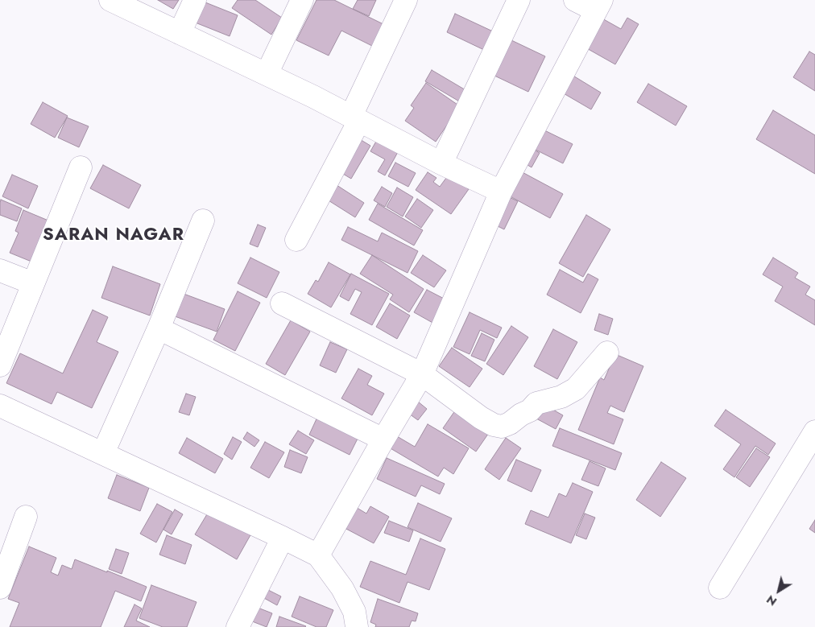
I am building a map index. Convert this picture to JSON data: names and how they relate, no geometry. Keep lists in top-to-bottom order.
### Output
{
  "districts": ["SARAN NAGAR"],
  "north": "bottom left"
}
